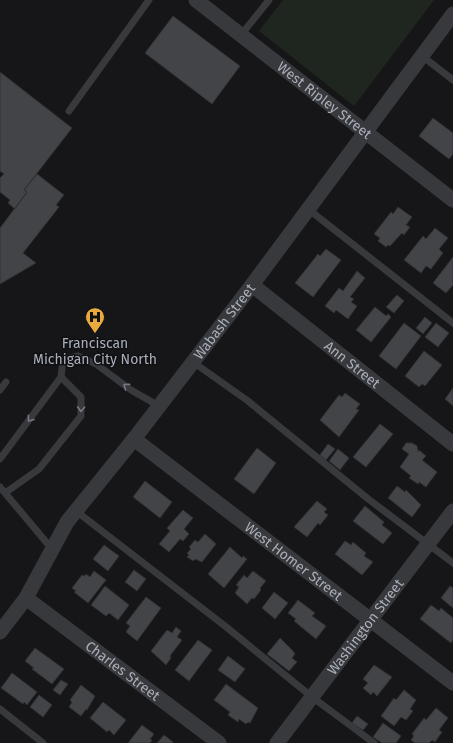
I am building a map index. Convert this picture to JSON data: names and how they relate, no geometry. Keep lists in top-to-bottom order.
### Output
{
  "streets": {
    "street": [
      "West Ripley Street",
      "Wabash Street",
      "Ann Street",
      "West Homer Street",
      "Washington Street",
      "Charles Street"
    ]
  },
  "crossings": [
    ["West Ripley Street", "Wabash Street"],
    ["Wabash Street", "Ann Street"],
    ["Wabash Street", "West Homer Street"],
    ["Wabash Street", "Charles Street"],
    ["West Homer Street", "Washington Street"]
  ],
  "places": {
    "hospital": ["Franciscan Michigan City North"]
  }
}
